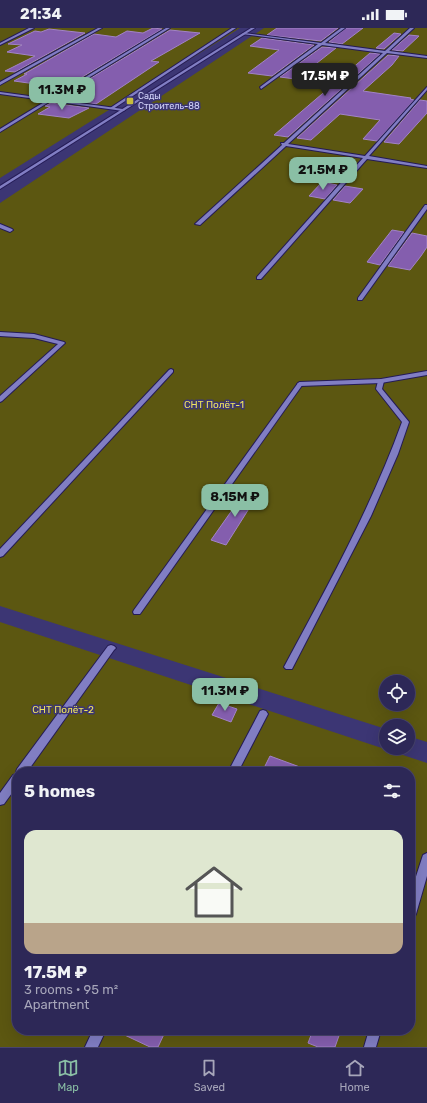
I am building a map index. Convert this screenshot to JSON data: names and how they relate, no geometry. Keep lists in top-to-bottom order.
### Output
{
  "parks": ["СНТ Полёт-1", "СНТ Полёт-2"],
  "places": {
    "transit": ["Сады Строитель-88"]
  },
  "page": {
    "status": "21:34",
    "price": [
      "17.5M ₽",
      "11.3M ₽",
      "21.5M ₽",
      "8.15M ₽",
      "11.3M ₽"
    ],
    "heading": "5 homes",
    "list": [
      {
        "name": "17.5M ₽",
        "note": "3 rooms · 95 m² · Apartment"
      }
    ],
    "tabs": ["Map", "Saved", "Home"]
  }
}
